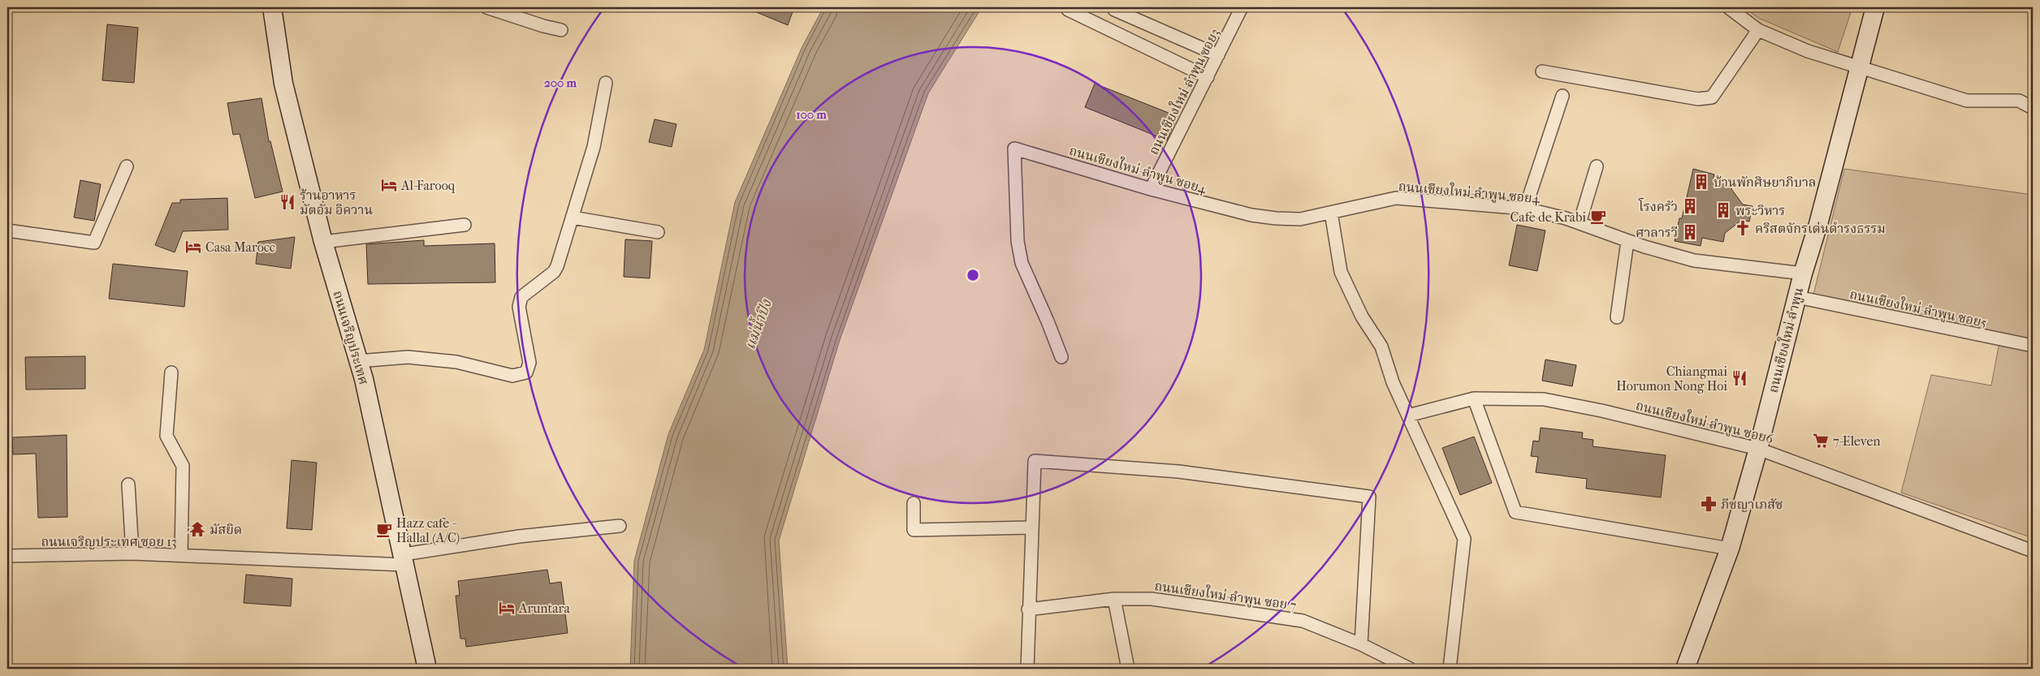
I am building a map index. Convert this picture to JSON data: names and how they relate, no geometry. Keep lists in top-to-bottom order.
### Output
{
  "streets": {
    "main road": ["ถนนเจริญประเทศ", "ถนนเชียงใหม่-ลำพูน"],
    "street": [
      "ถนนเชียงใหม่-ลำพูน ซอย3",
      "ถนนเชียงใหม่-ลำพูน ซอย4",
      "ถนนเชียงใหม่-ลำพูน ซอย5",
      "ถนนเชียงใหม่-ลำพูน ซอย6",
      "ถนนเจริญประเทศ ซอย 13",
      "ถนนเชียงใหม่-ลำพูน ซอย 7"
    ]
  },
  "crossings": [
    ["ถนนเชียงใหม่-ลำพูน ซอย3", "ถนนเชียงใหม่-ลำพูน ซอย4"],
    ["ถนนเชียงใหม่-ลำพูน ซอย4", "ถนนเชียงใหม่-ลำพูน"],
    ["ถนนเชียงใหม่-ลำพูน ซอย5", "ถนนเชียงใหม่-ลำพูน"],
    ["ถนนเจริญประเทศ", "ถนนเจริญประเทศ ซอย 13"],
    ["ถนนเชียงใหม่-ลำพูน", "ถนนเชียงใหม่-ลำพูน ซอย6"]
  ],
  "water": ["แม่น้ำปิง"],
  "places": {
    "building": [
      "บ้านพักศิษยาภิบาล",
      "โรงครัว",
      "พระวิหาร",
      "ศาลารวี"
    ],
    "hotel": ["Al-Farooq", "Casa Marocc", "Aruntara"],
    "restaurant": ["ร้านอาหาร มัตอัม อิควาน", "Chiangmai Horumon Nong Hoi"],
    "cafe": ["Cafe de Krabi", "Hazz cafe - Hallal (A/C)"],
    "church": ["คริสตจักรเด่นดำรงธรรม"],
    "supermarket": ["7-Eleven"],
    "pharmacy": ["ภีชญาเภสัช"],
    "temple": ["มัสยิด"]
  },
  "rings": ["200 m", "100 m"]
}
